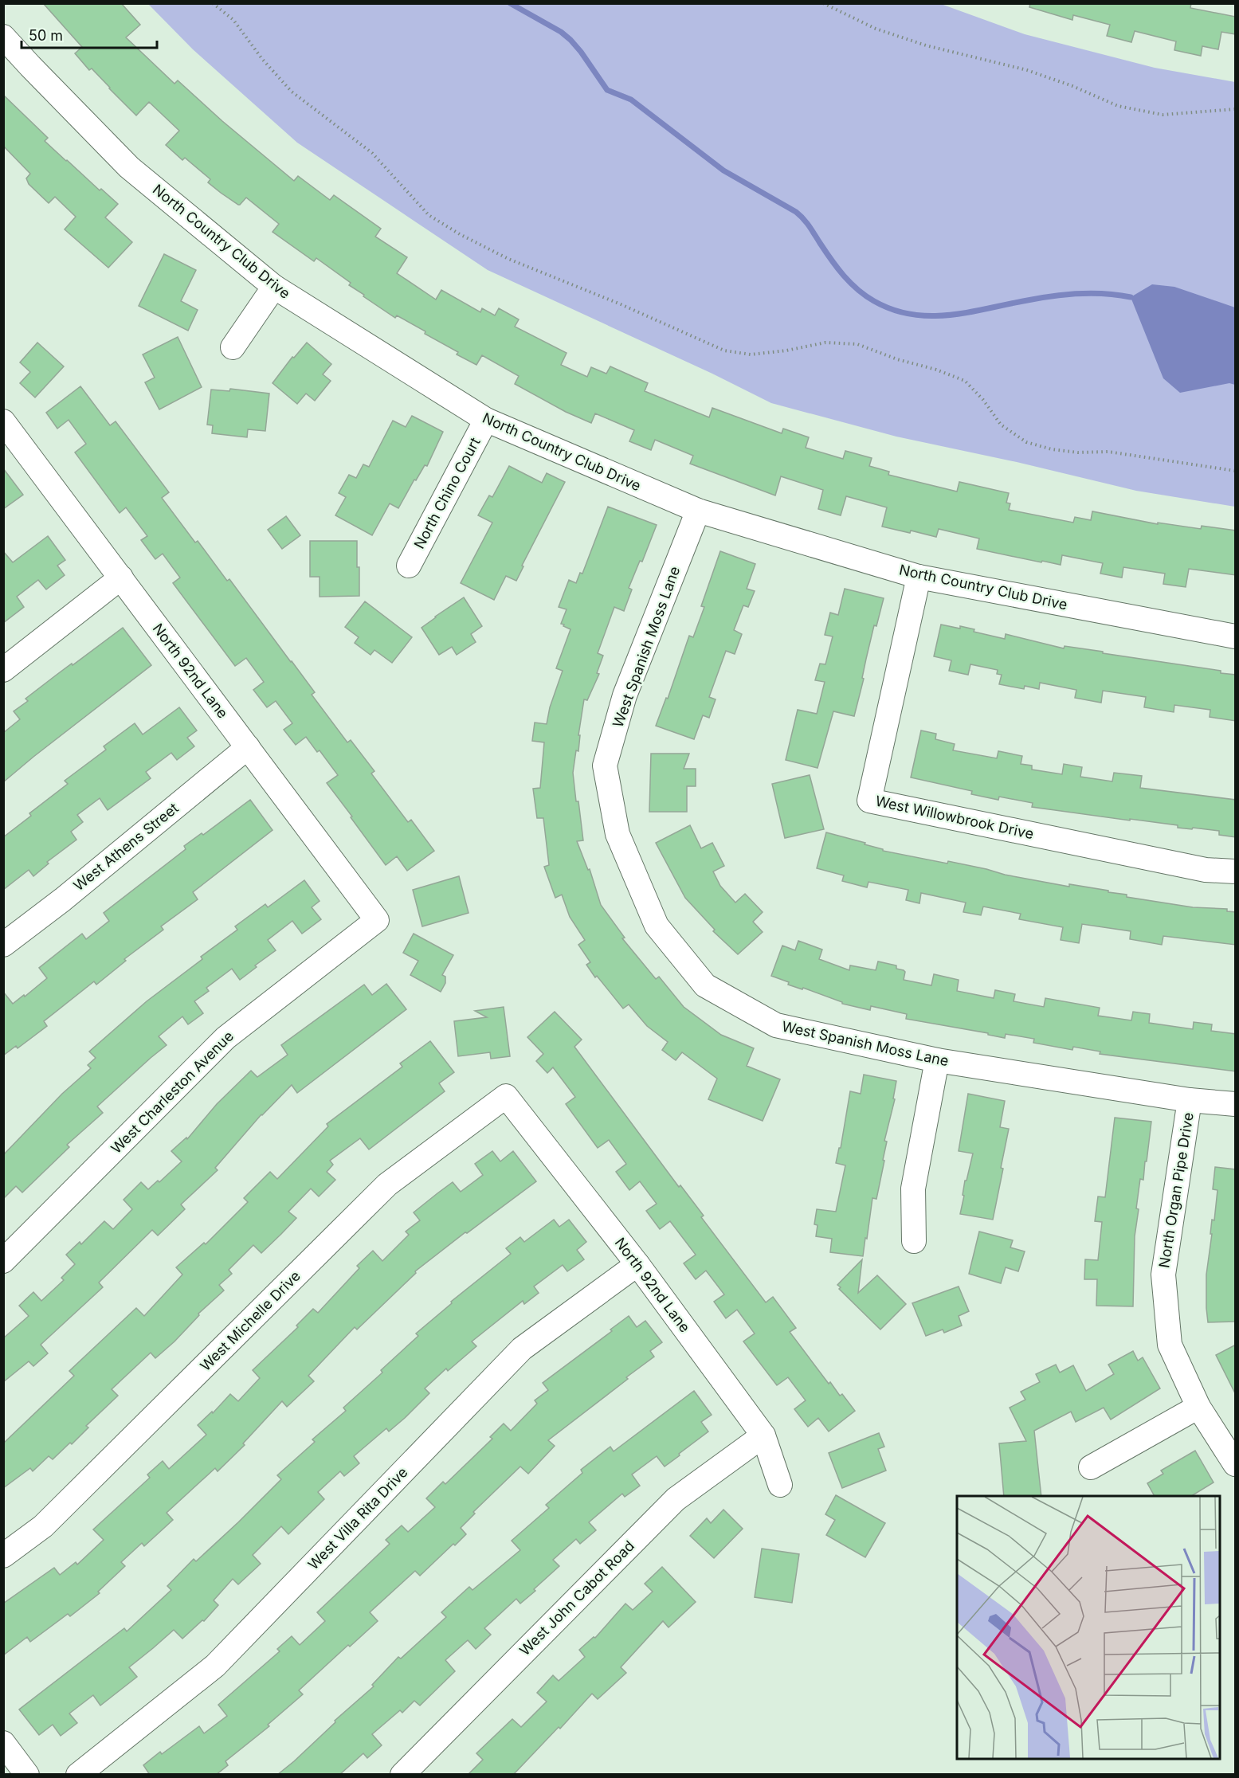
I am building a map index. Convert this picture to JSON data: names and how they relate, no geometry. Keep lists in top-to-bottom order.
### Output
{
  "streets": {
    "street": [
      "North Country Club Drive",
      "North Chino Court",
      "West Spanish Moss Lane",
      "North 92nd Lane",
      "West Willowbrook Drive",
      "West Athens Street",
      "West Charleston Avenue",
      "North Organ Pipe Drive",
      "West Michelle Drive",
      "West Villa Rita Drive",
      "West John Cabot Road"
    ]
  },
  "crossings": [
    ["North Country Club Drive", "North Chino Court"],
    ["North Country Club Drive", "West Spanish Moss Lane"],
    ["North Country Club Drive", "West Willowbrook Drive"],
    ["West Spanish Moss Lane", "North Organ Pipe Drive"],
    ["North 92nd Lane", "West Athens Street"],
    ["North 92nd Lane", "West Charleston Avenue"],
    ["North 92nd Lane", "West Michelle Drive"],
    ["North 92nd Lane", "West Villa Rita Drive"],
    ["North 92nd Lane", "West John Cabot Road"]
  ],
  "scale_bar": "50 m"
}
